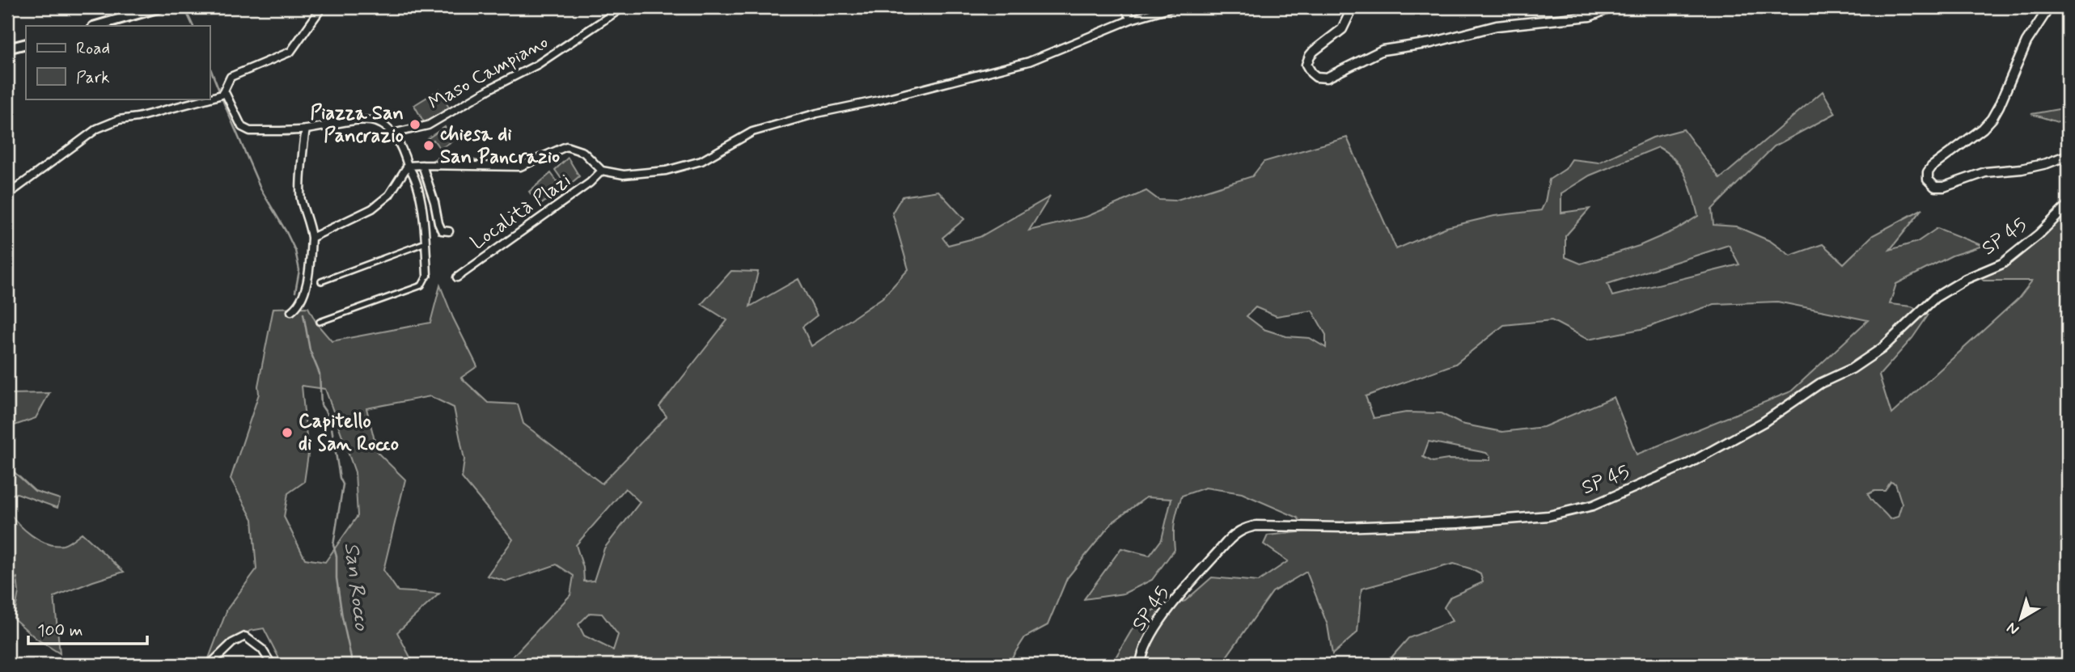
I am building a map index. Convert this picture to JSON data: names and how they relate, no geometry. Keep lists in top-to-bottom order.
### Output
{
  "streets": {
    "street": ["Maso Campiano", "Località Plazi", "SP 45"]
  },
  "water": ["San Rocco"],
  "places": ["Piazza San Pancrazio", "chiesa di San Pancrazio", "Capitello di San Rocco"],
  "legend": ["Road", "Park"],
  "scale_bar": "100 m",
  "north": "bottom left"
}
